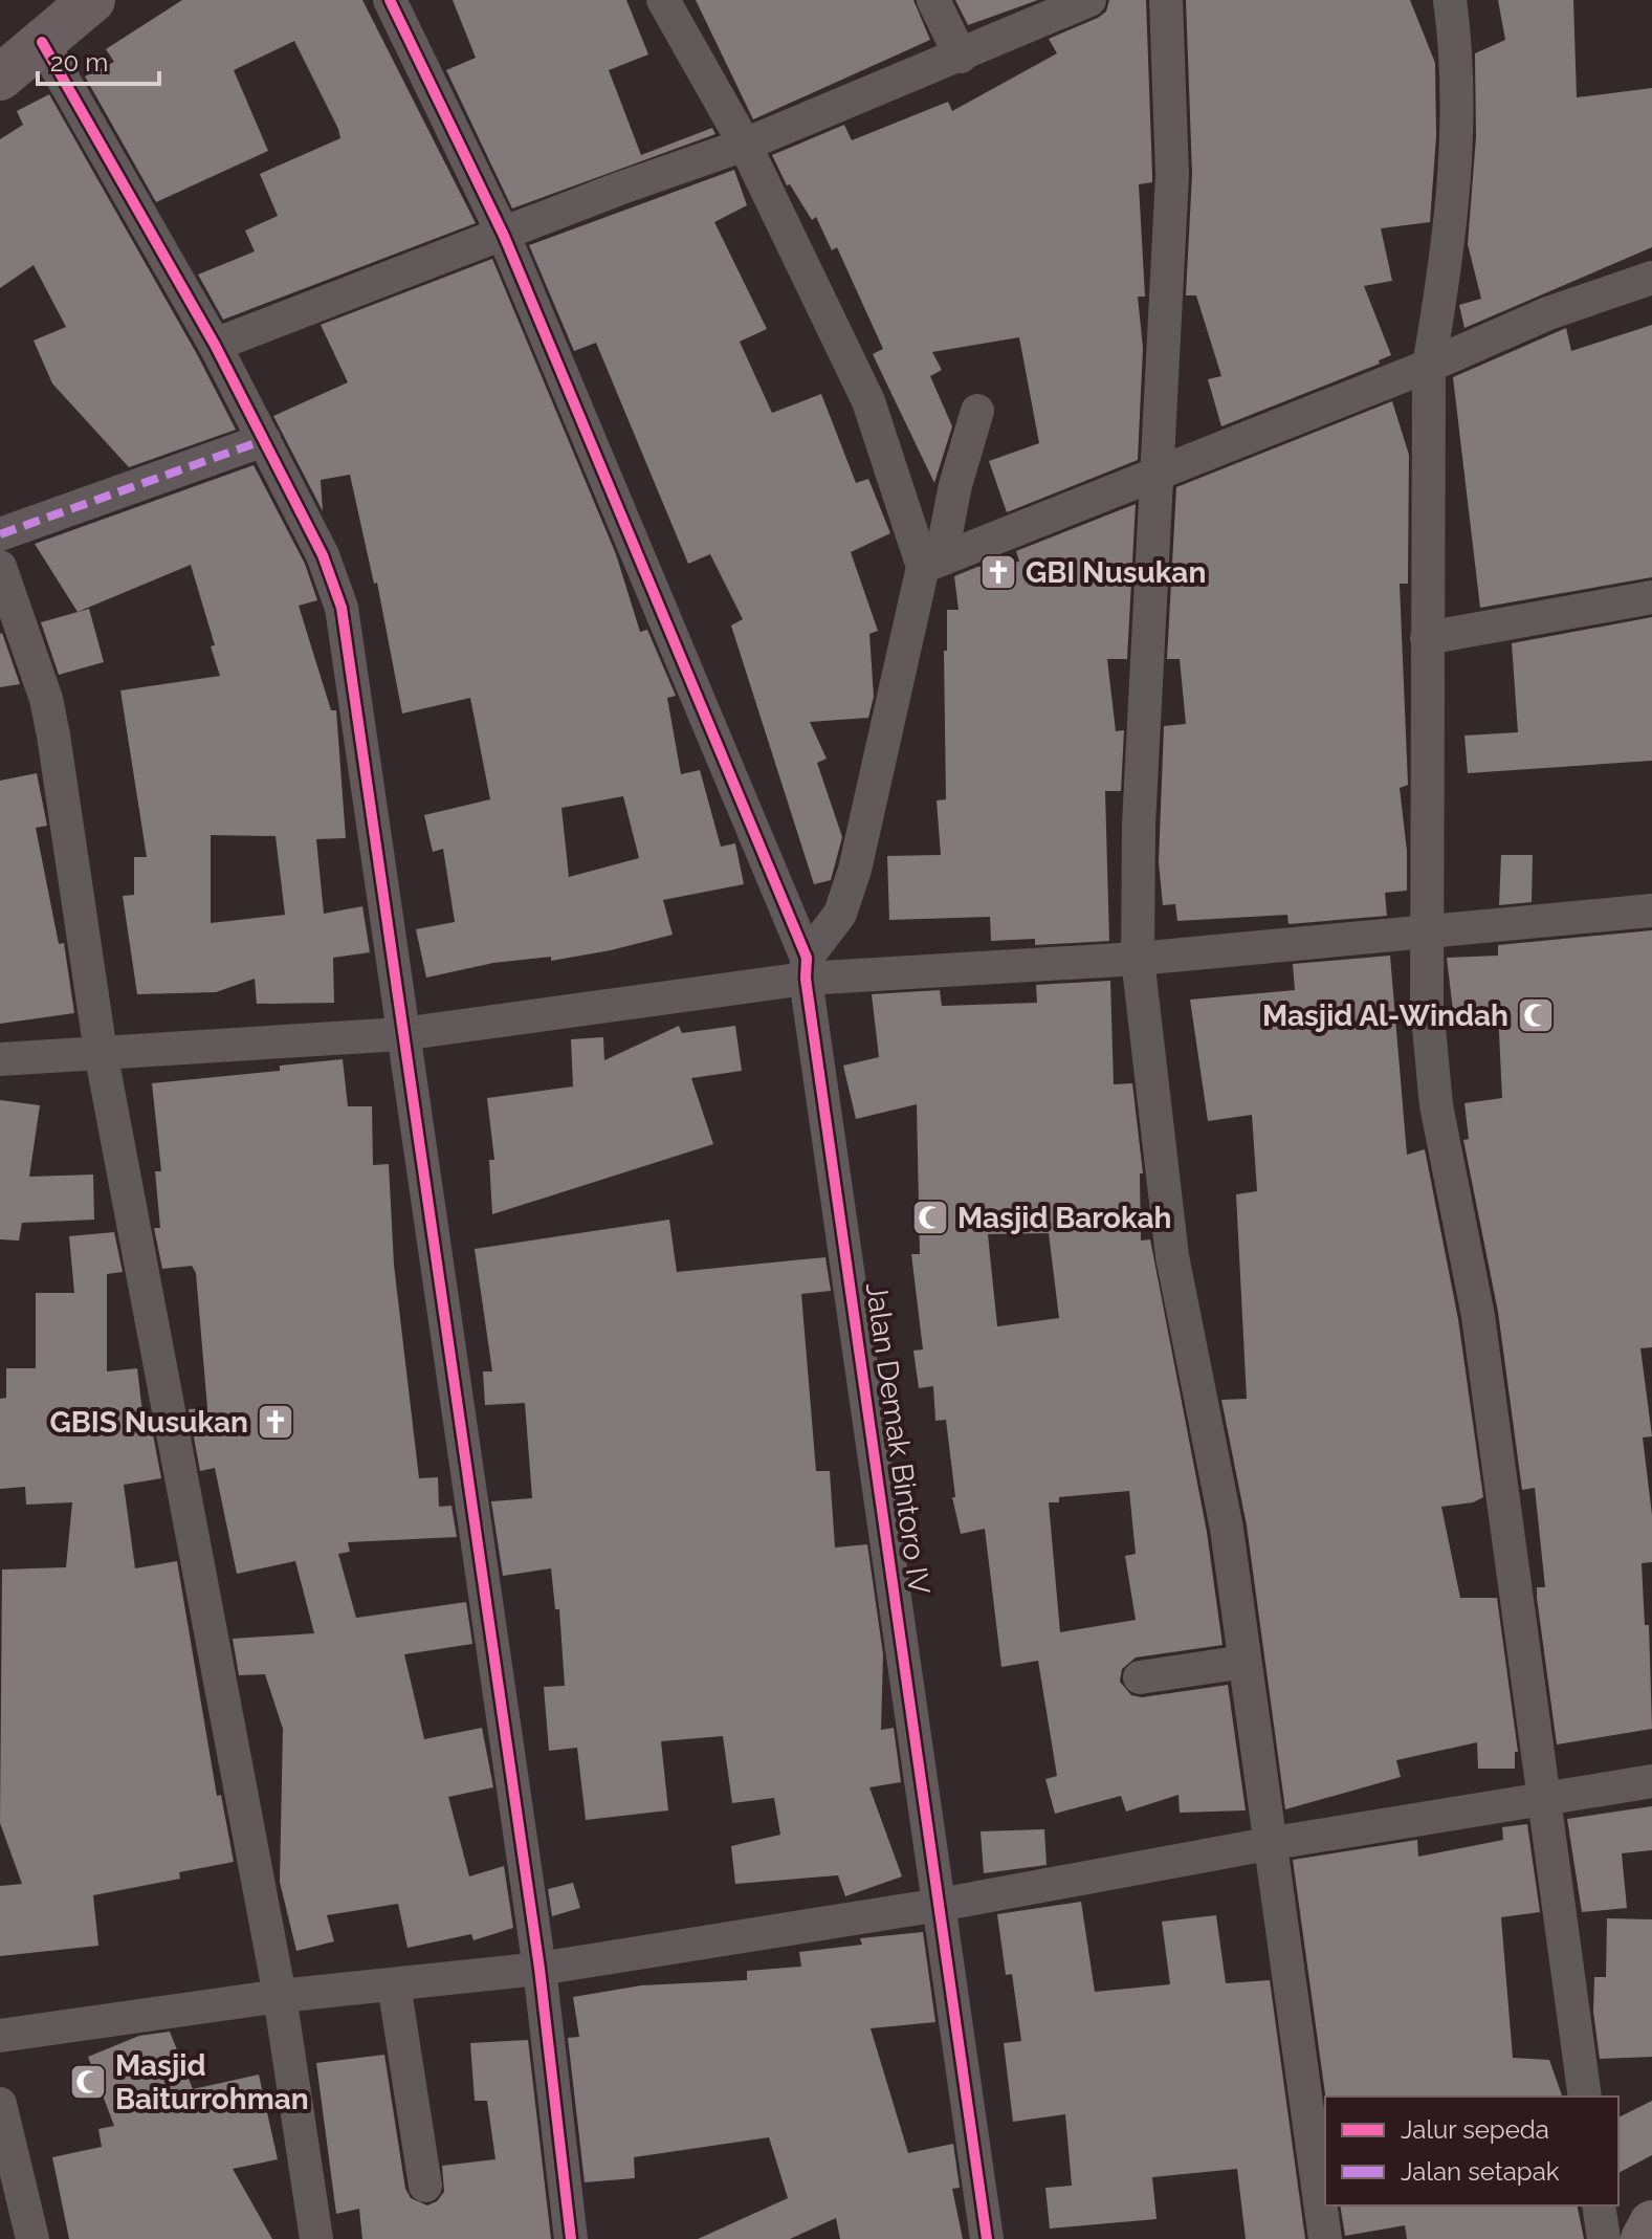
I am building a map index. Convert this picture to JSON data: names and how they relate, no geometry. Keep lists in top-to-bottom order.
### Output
{
  "streets": {
    "street": ["Jalan Demak Bintoro IV"]
  },
  "places": {
    "church": ["GBI Nusukan", "GBIS Nusukan"],
    "mosque": ["Masjid Al-Windah", "Masjid Barokah", "Masjid Baiturrohman"]
  },
  "legend": ["Jalur sepeda", "Jalan setapak"],
  "scale_bar": "20 m"
}
